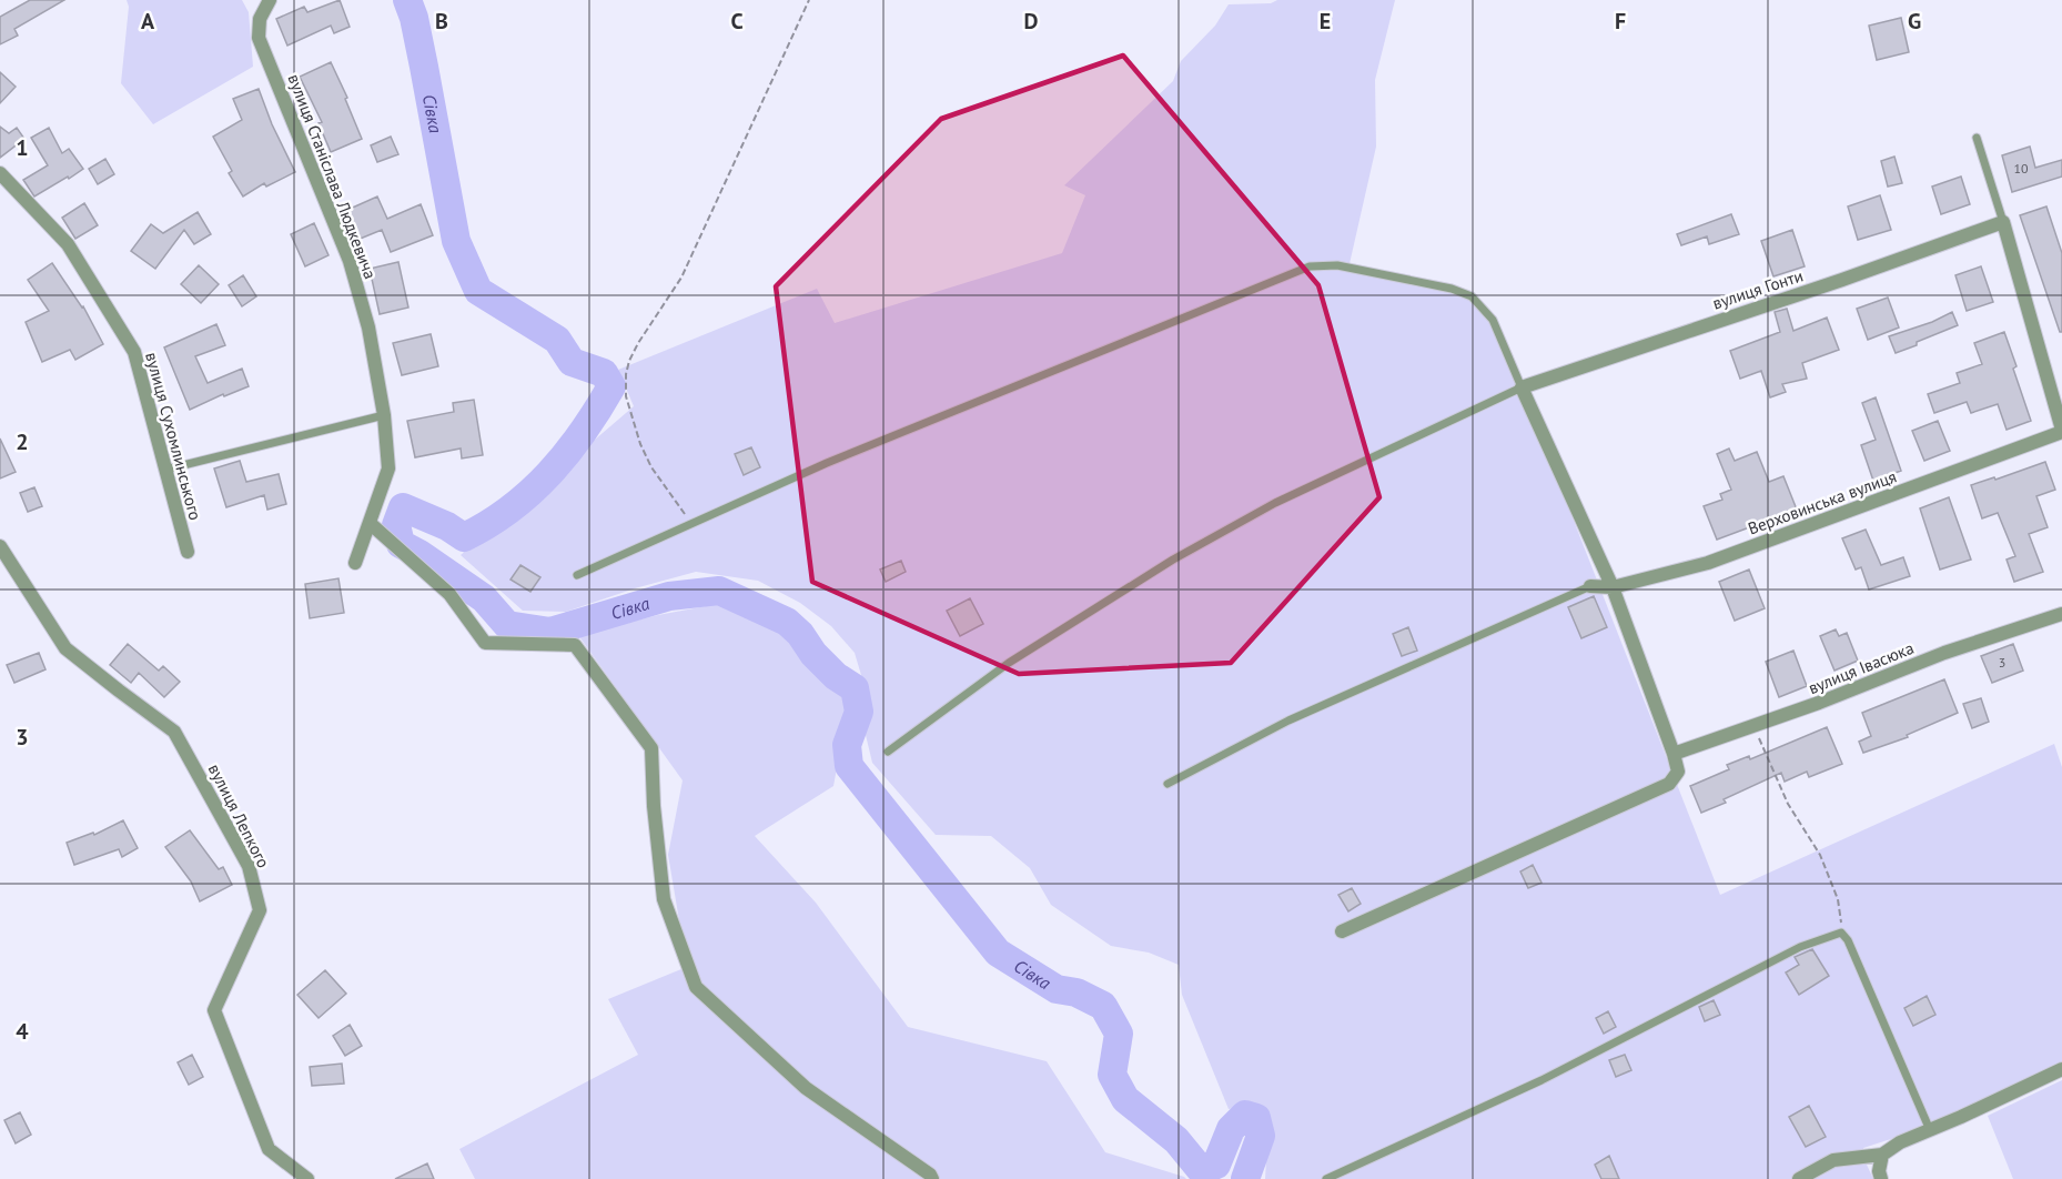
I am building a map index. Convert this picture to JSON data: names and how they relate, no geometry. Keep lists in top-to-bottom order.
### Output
{
  "streets": {
    "street": [
      "вулиця Станіслава Людкевича",
      "вулиця Гонти",
      "вулиця Сухомлинського",
      "Верховинська вулиця",
      "вулиця Івасюка",
      "вулиця Лепкого"
    ]
  },
  "water": ["Сівка"],
  "house_numbers": ["10", "3"],
  "grid": {
    "columns": [
      "A",
      "B",
      "C",
      "D",
      "E",
      "F",
      "G"
    ],
    "rows": [
      "1",
      "2",
      "3",
      "4"
    ]
  }
}
